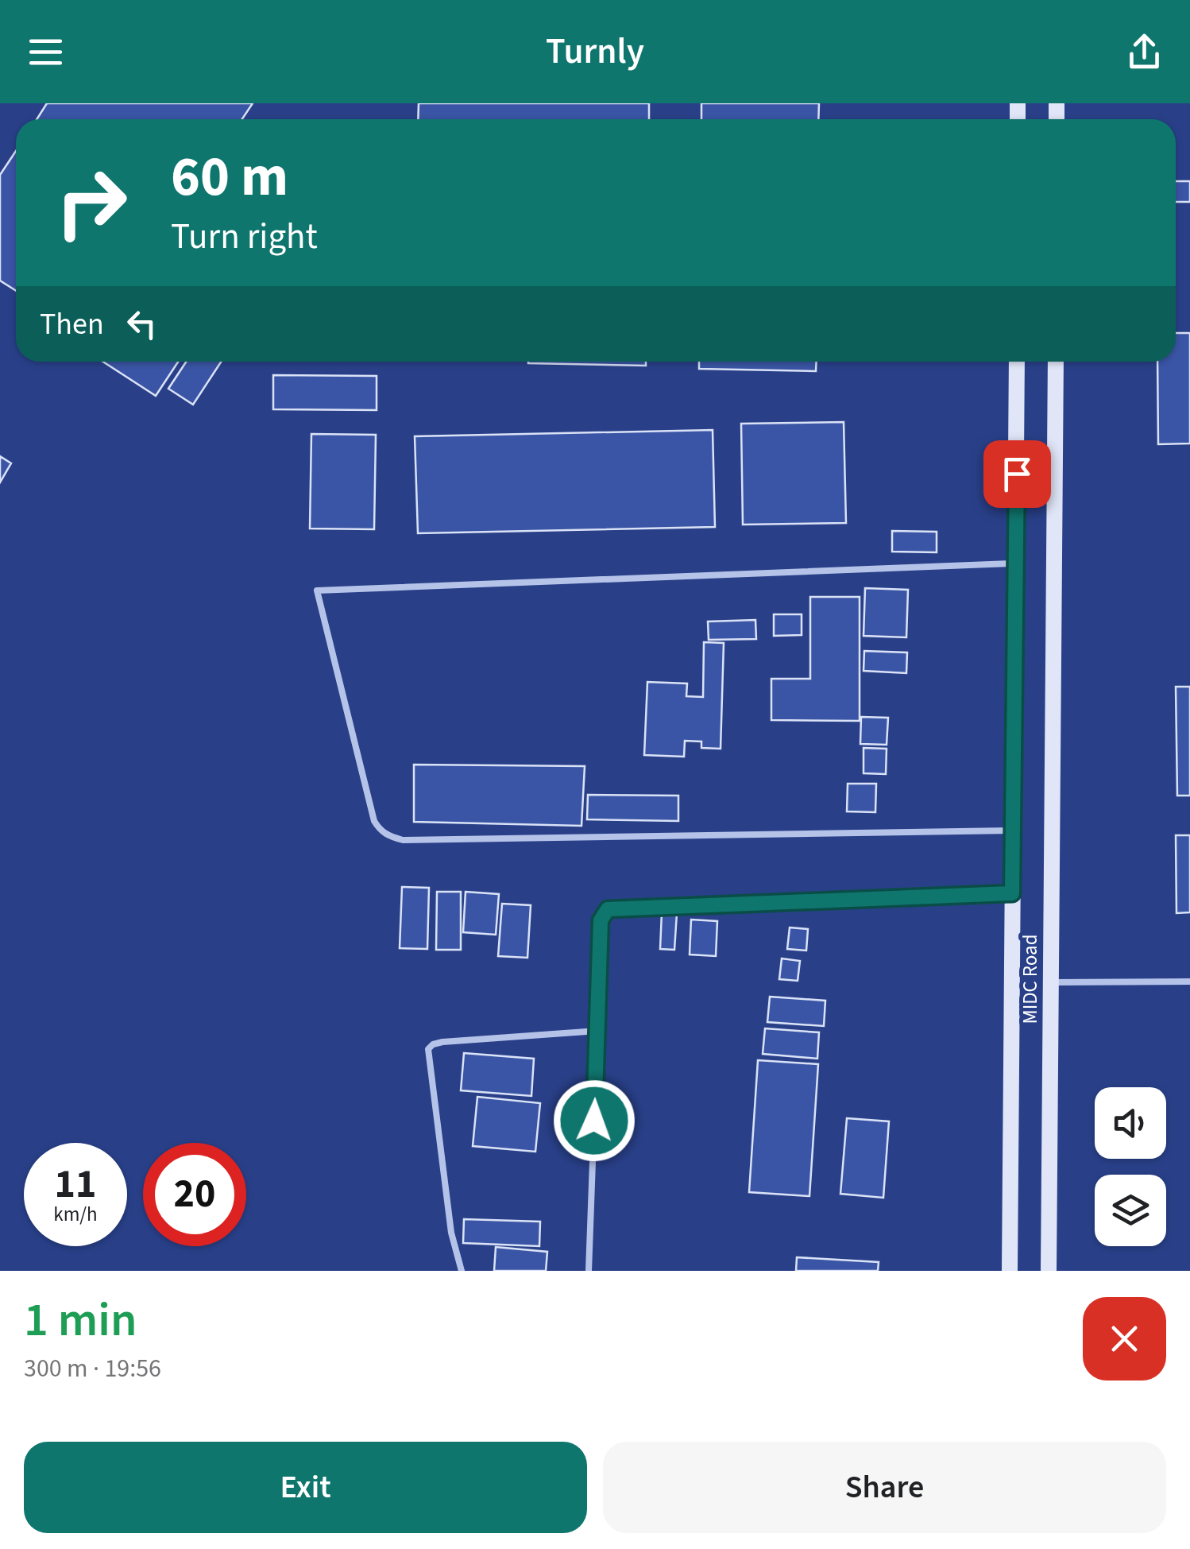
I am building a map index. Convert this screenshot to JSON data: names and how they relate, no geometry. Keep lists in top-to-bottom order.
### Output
{
  "streets": {
    "main road": ["MIDC Road"]
  },
  "page": {
    "header": "Turnly",
    "turn": ["60 m", "Turn right"],
    "then": "Then",
    "speed": "11 km/h",
    "limit": "20",
    "heading": ["1 min", "300 m · 19:56"],
    "buttons": ["Exit", "Share"]
  }
}
